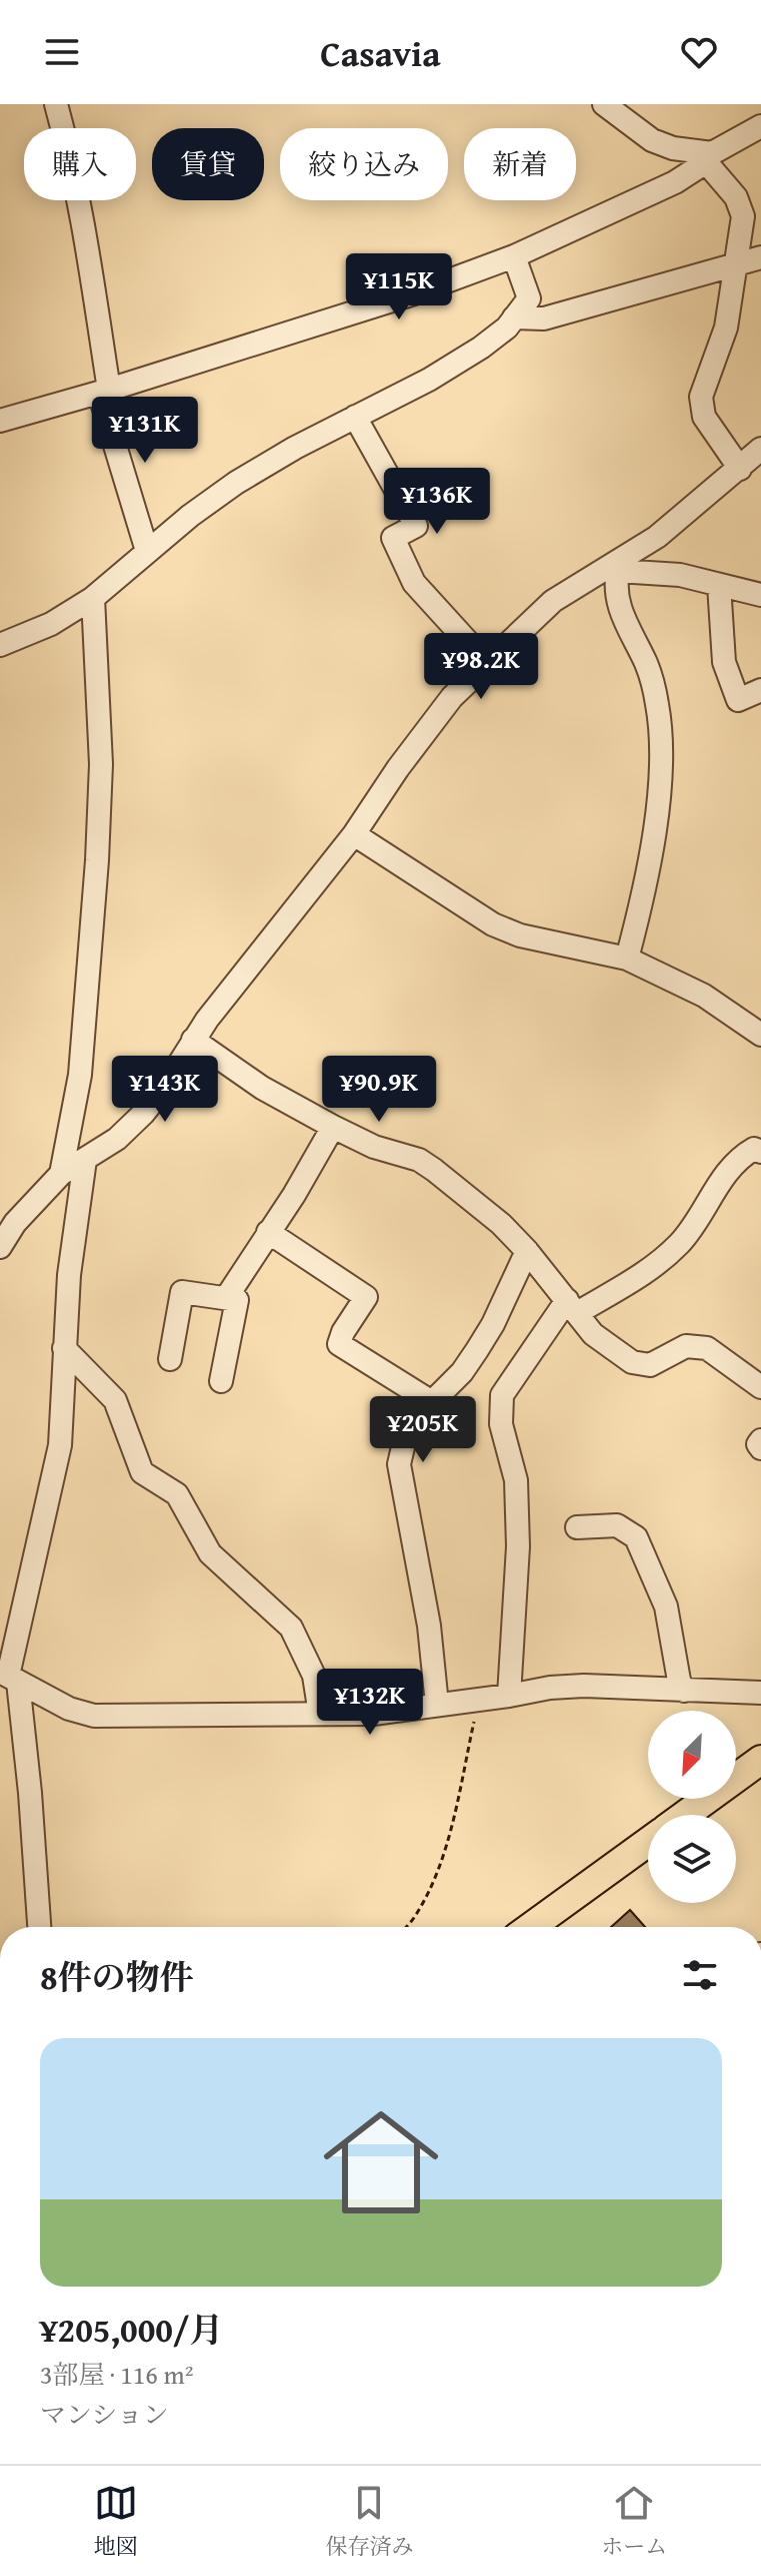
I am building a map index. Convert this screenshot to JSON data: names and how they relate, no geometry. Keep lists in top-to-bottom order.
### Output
{
  "north": "bottom left",
  "page": {
    "header": "Casavia",
    "chip": [
      "購入",
      "賃貸",
      "絞り込み",
      "新着"
    ],
    "price": [
      "¥115K",
      "¥131K",
      "¥136K",
      "¥98.2K",
      "¥143K",
      "¥90.9K",
      "¥205K",
      "¥132K"
    ],
    "heading": "8件の物件",
    "list": [
      {
        "name": "¥205,000/月",
        "note": "3部屋 · 116 m² · マンション"
      }
    ],
    "tabs": ["地図", "保存済み", "ホーム"]
  }
}
